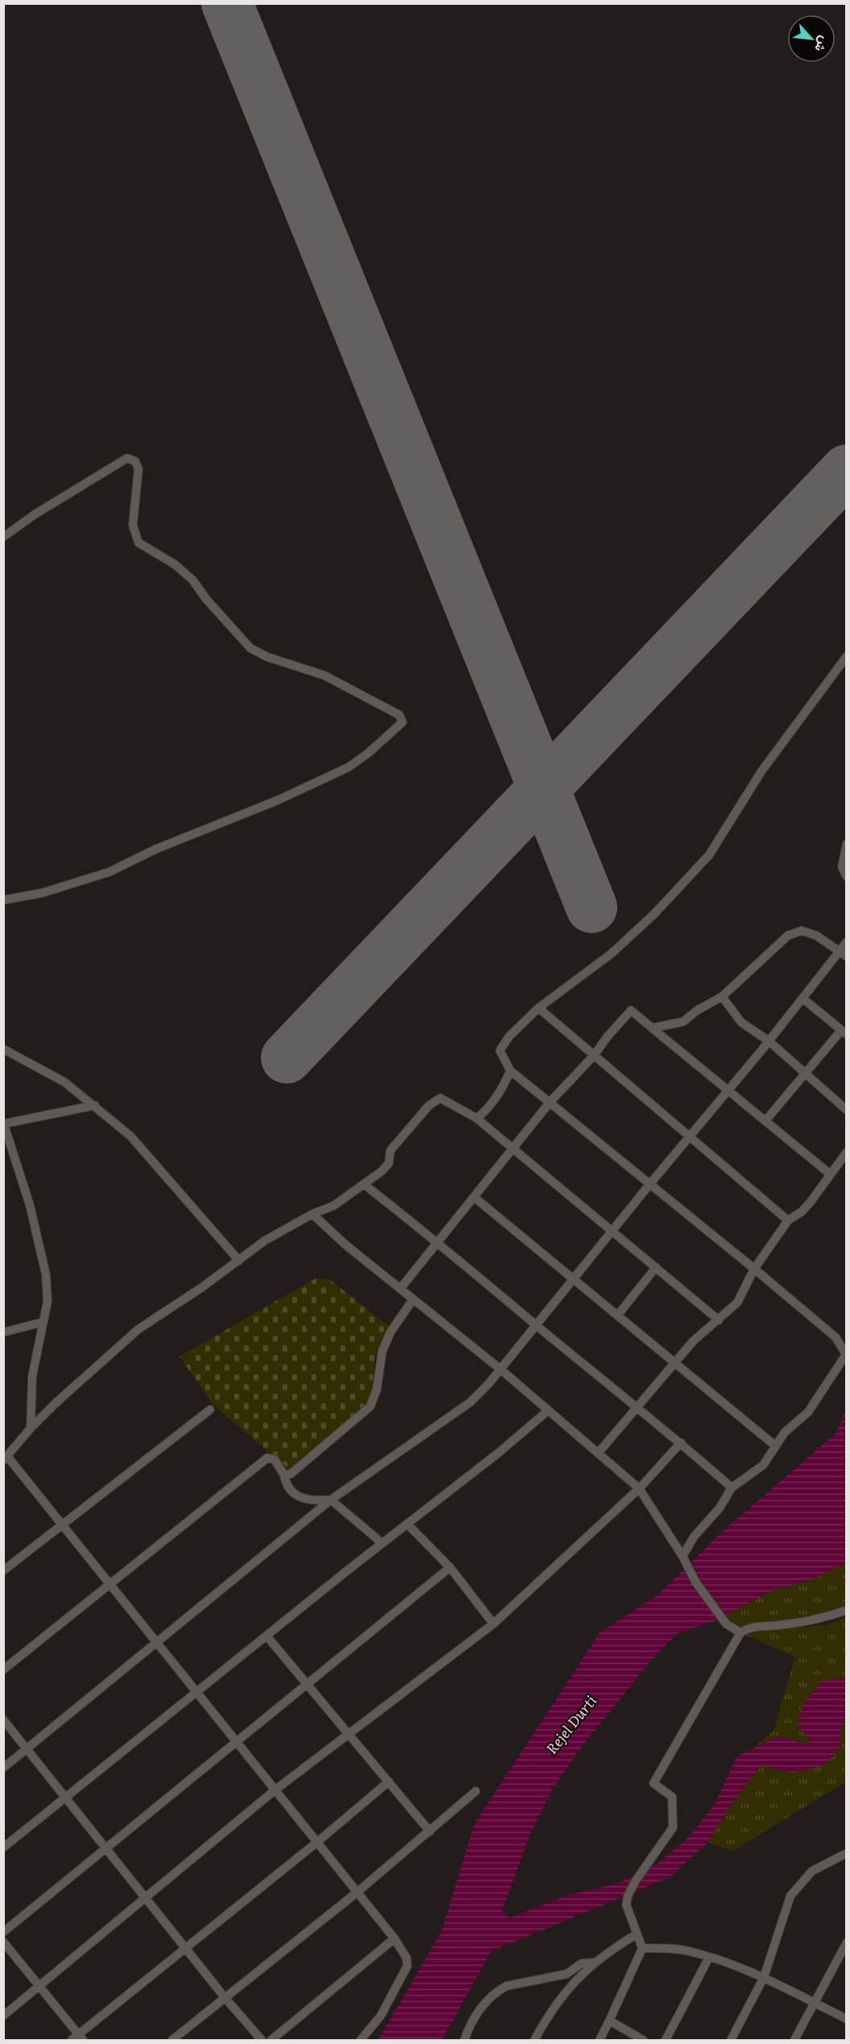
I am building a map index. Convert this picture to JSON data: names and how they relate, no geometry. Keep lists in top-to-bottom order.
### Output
{
  "water": ["Rejel Durti"],
  "north": "bottom right"
}
